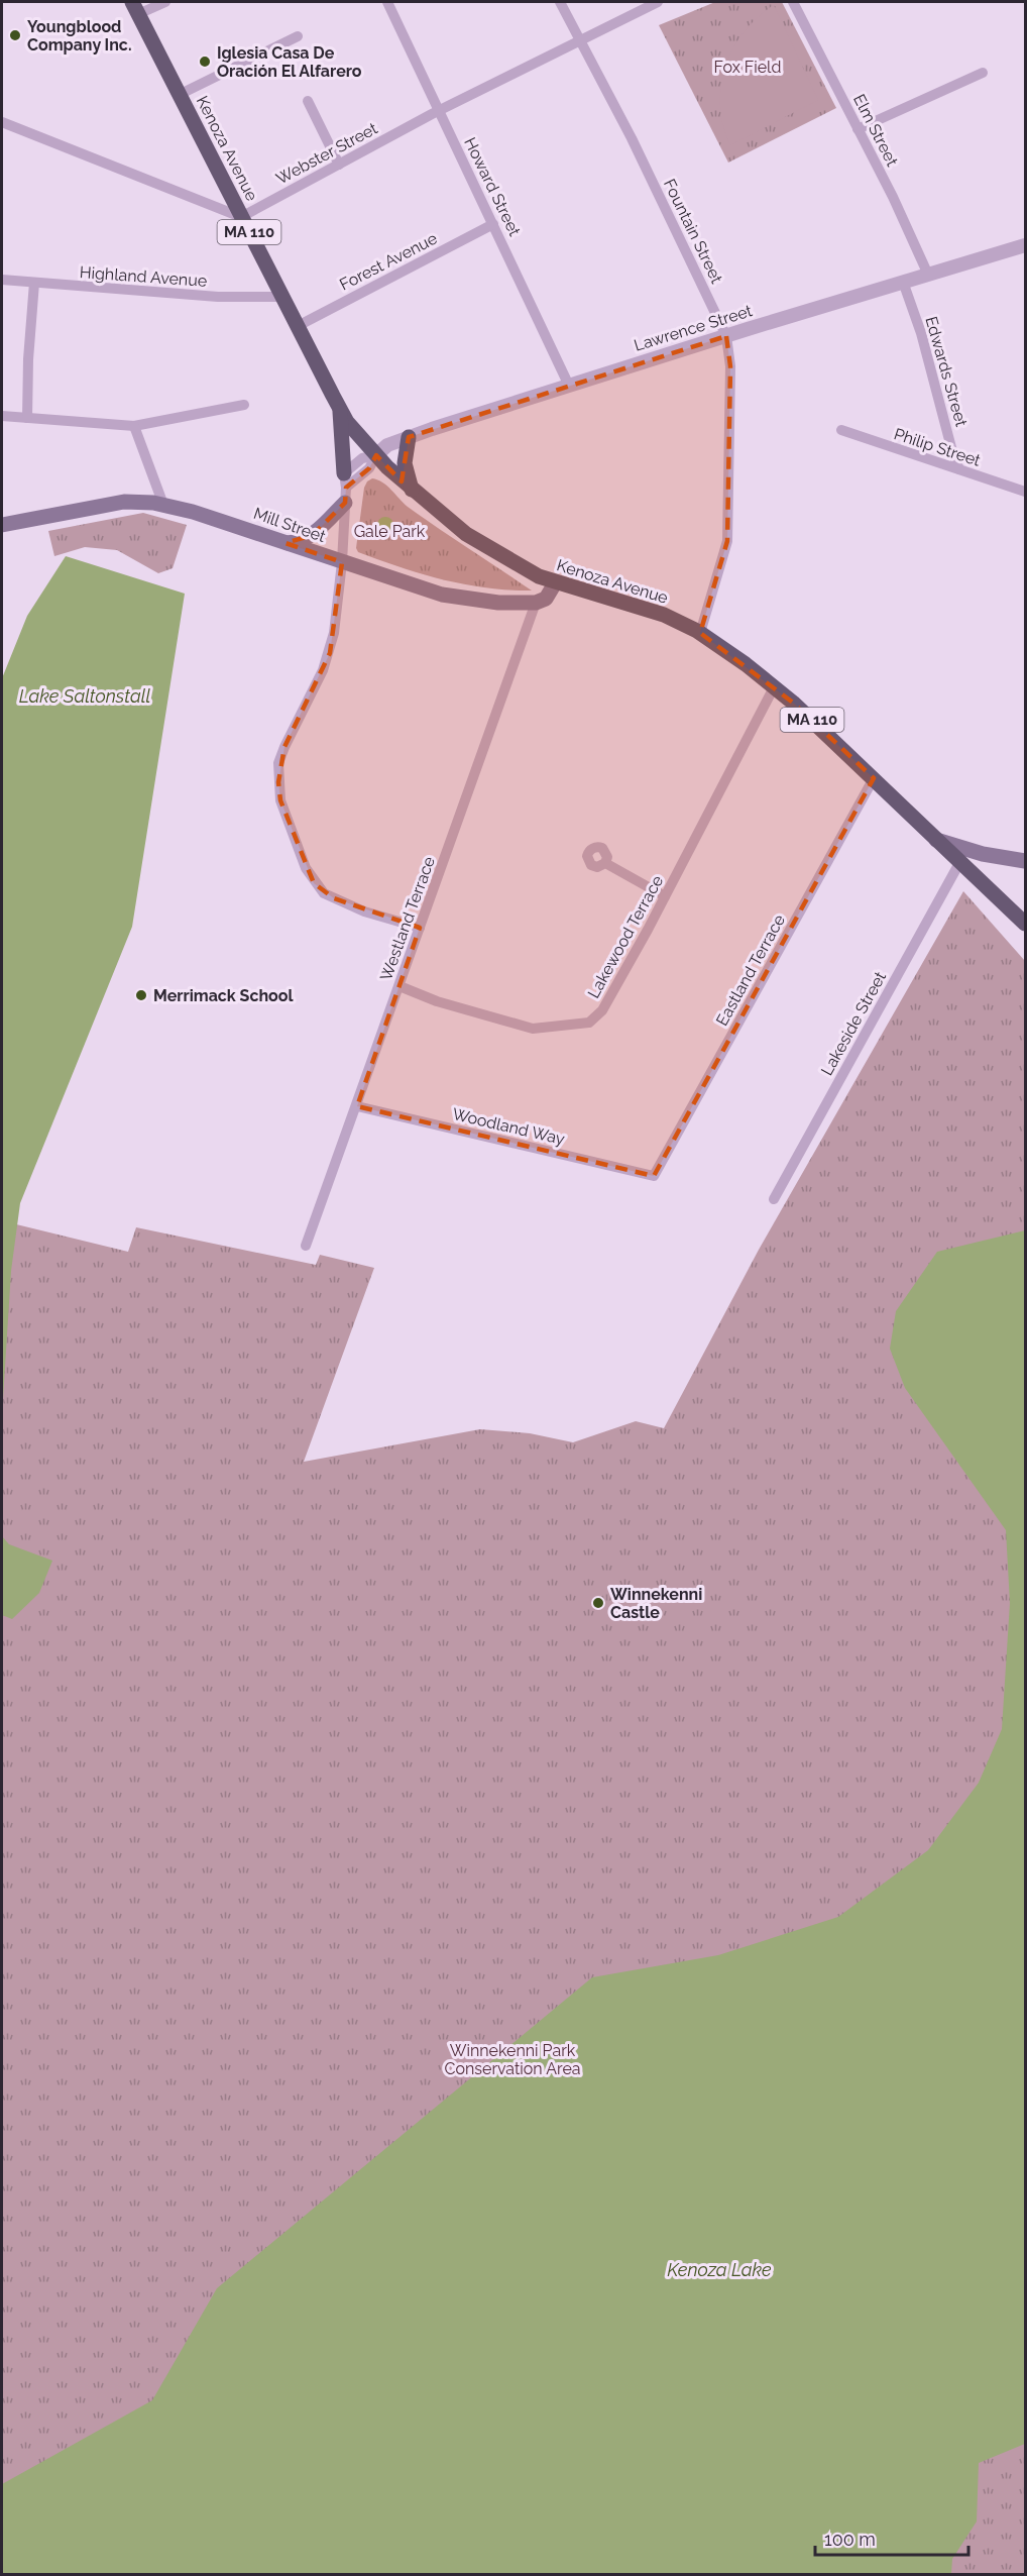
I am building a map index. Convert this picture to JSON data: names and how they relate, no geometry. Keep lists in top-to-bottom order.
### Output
{
  "streets": {
    "main road": ["Kenoza Avenue", "MA 110", "Mill Street"],
    "street": [
      "Elm Street",
      "Webster Street",
      "Howard Street",
      "Fountain Street",
      "Forest Avenue",
      "Highland Avenue",
      "Lawrence Street",
      "Edwards Street",
      "Philip Street",
      "Westland Terrace",
      "Lakewood Terrace",
      "Eastland Terrace",
      "Lakeside Street",
      "Woodland Way"
    ]
  },
  "crossings": [
    ["Elm Street", "Lawrence Street"],
    ["Kenoza Avenue", "Webster Street"],
    ["Kenoza Avenue", "Fountain Street"],
    ["Kenoza Avenue", "Forest Avenue"],
    ["Kenoza Avenue", "Highland Avenue"],
    ["Kenoza Avenue", "Lawrence Street"],
    ["Kenoza Avenue", "Lakewood Terrace"],
    ["Kenoza Avenue", "Eastland Terrace"],
    ["Kenoza Avenue", "Lakeside Street"],
    ["Webster Street", "Howard Street"],
    ["Webster Street", "Fountain Street"],
    ["Howard Street", "Forest Avenue"],
    ["Howard Street", "Lawrence Street"],
    ["Fountain Street", "Lawrence Street"],
    ["Lawrence Street", "Edwards Street"],
    ["Edwards Street", "Philip Street"],
    ["Mill Street", "Westland Terrace"],
    ["Westland Terrace", "Lakewood Terrace"],
    ["Westland Terrace", "Woodland Way"],
    ["Eastland Terrace", "Woodland Way"]
  ],
  "water": ["Lake Saltonstall", "Kenoza Lake"],
  "parks": ["Fox Field", "Gale Park", "Winnekenni Park Conservation Area"],
  "places": [
    "Youngblood Company Inc.",
    "Iglesia Casa De Oración El Alfarero",
    "Merrimack School",
    "Winnekenni Castle"
  ],
  "scale_bar": "100 m"
}
